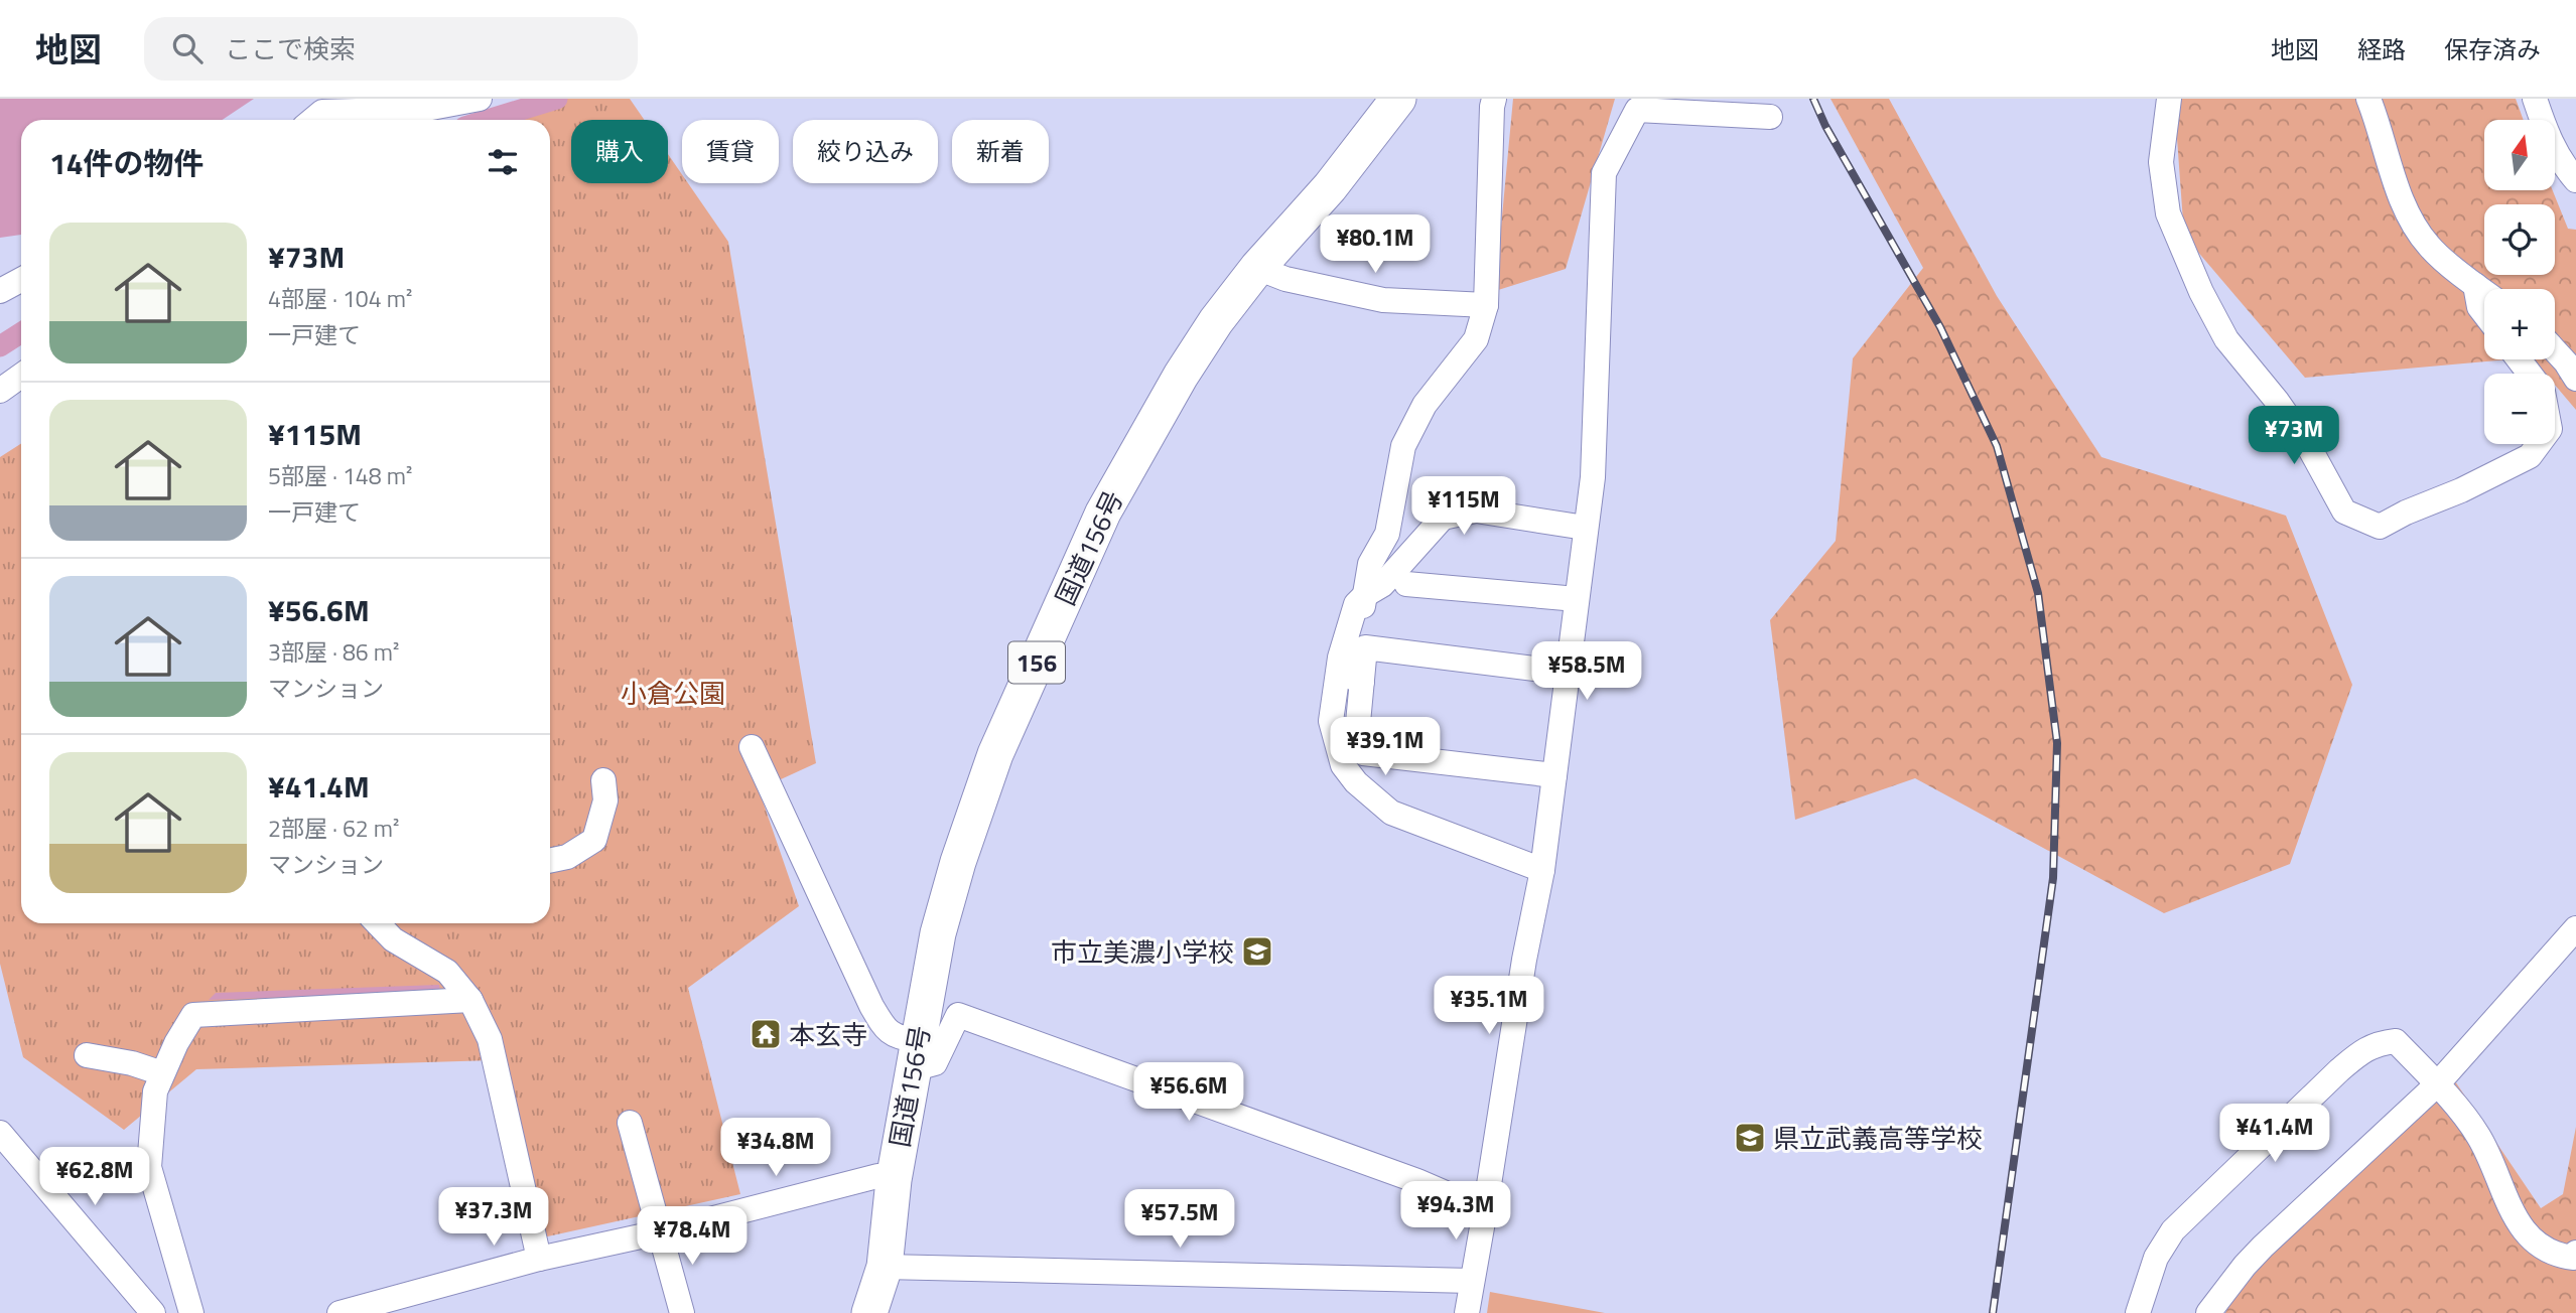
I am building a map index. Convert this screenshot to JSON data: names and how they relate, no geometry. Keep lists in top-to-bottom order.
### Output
{
  "streets": {
    "highway": ["国道156号", "156"]
  },
  "parks": ["小倉公園"],
  "places": {
    "school or university": ["市立美濃小学校", "県立武義高等学校"],
    "temple": ["本玄寺"]
  },
  "north": "top",
  "page": {
    "header": "地図",
    "search": "ここで検索",
    "nav": ["地図", "経路", "保存済み"],
    "map_buttons": ["+", "−"],
    "chip": [
      "購入",
      "賃貸",
      "絞り込み",
      "新着"
    ],
    "heading": "14件の物件",
    "list": [
      {
        "name": "¥73M",
        "note": "4部屋 · 104 m² · 一戸建て"
      },
      {
        "name": "¥115M",
        "note": "5部屋 · 148 m² · 一戸建て"
      },
      {
        "name": "¥56.6M",
        "note": "3部屋 · 86 m² · マンション"
      },
      {
        "name": "¥41.4M",
        "note": "2部屋 · 62 m² · マンション"
      }
    ],
    "price": [
      "¥80.1M",
      "¥73M",
      "¥115M",
      "¥58.5M",
      "¥39.1M",
      "¥35.1M",
      "¥56.6M",
      "¥41.4M",
      "¥34.8M",
      "¥62.8M",
      "¥94.3M",
      "¥37.3M",
      "¥57.5M",
      "¥78.4M"
    ]
  }
}
